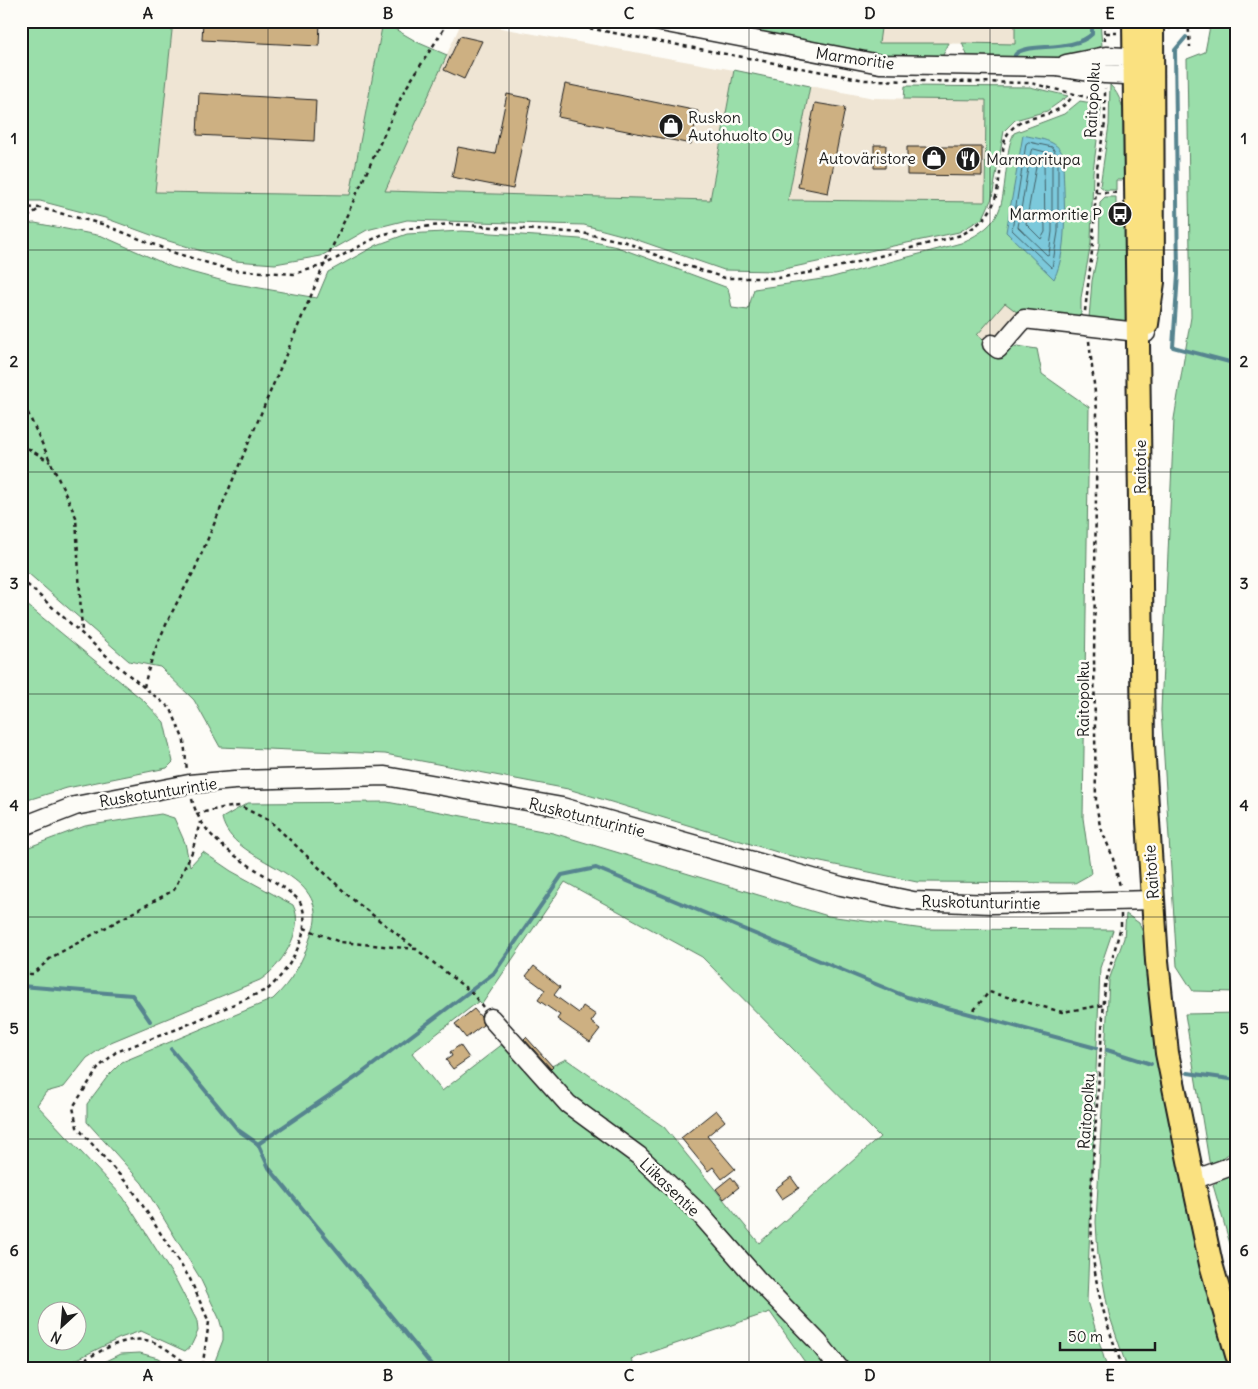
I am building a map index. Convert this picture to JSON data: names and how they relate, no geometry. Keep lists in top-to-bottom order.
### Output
{
  "streets": {
    "main road": ["Raitotie"],
    "street": ["Marmoritie", "Ruskotunturintie", "Liikasentie"],
    "path": ["Raitopolku"]
  },
  "crossings": [
    ["Marmoritie", "Raitopolku"],
    ["Marmoritie", "Raitotie"],
    ["Raitopolku", "Ruskotunturintie"],
    ["Raitotie", "Ruskotunturintie"]
  ],
  "places": {
    "shop": ["Ruskon Autohuolto Oy", "Autoväristore"],
    "restaurant": ["Marmoritupa"],
    "bus stop": ["Marmoritie P"]
  },
  "scale_bar": "50 m",
  "north": "bottom left",
  "grid": {
    "columns": [
      "A",
      "B",
      "C",
      "D",
      "E"
    ],
    "rows": [
      "1",
      "2",
      "3",
      "4",
      "5",
      "6"
    ]
  }
}
